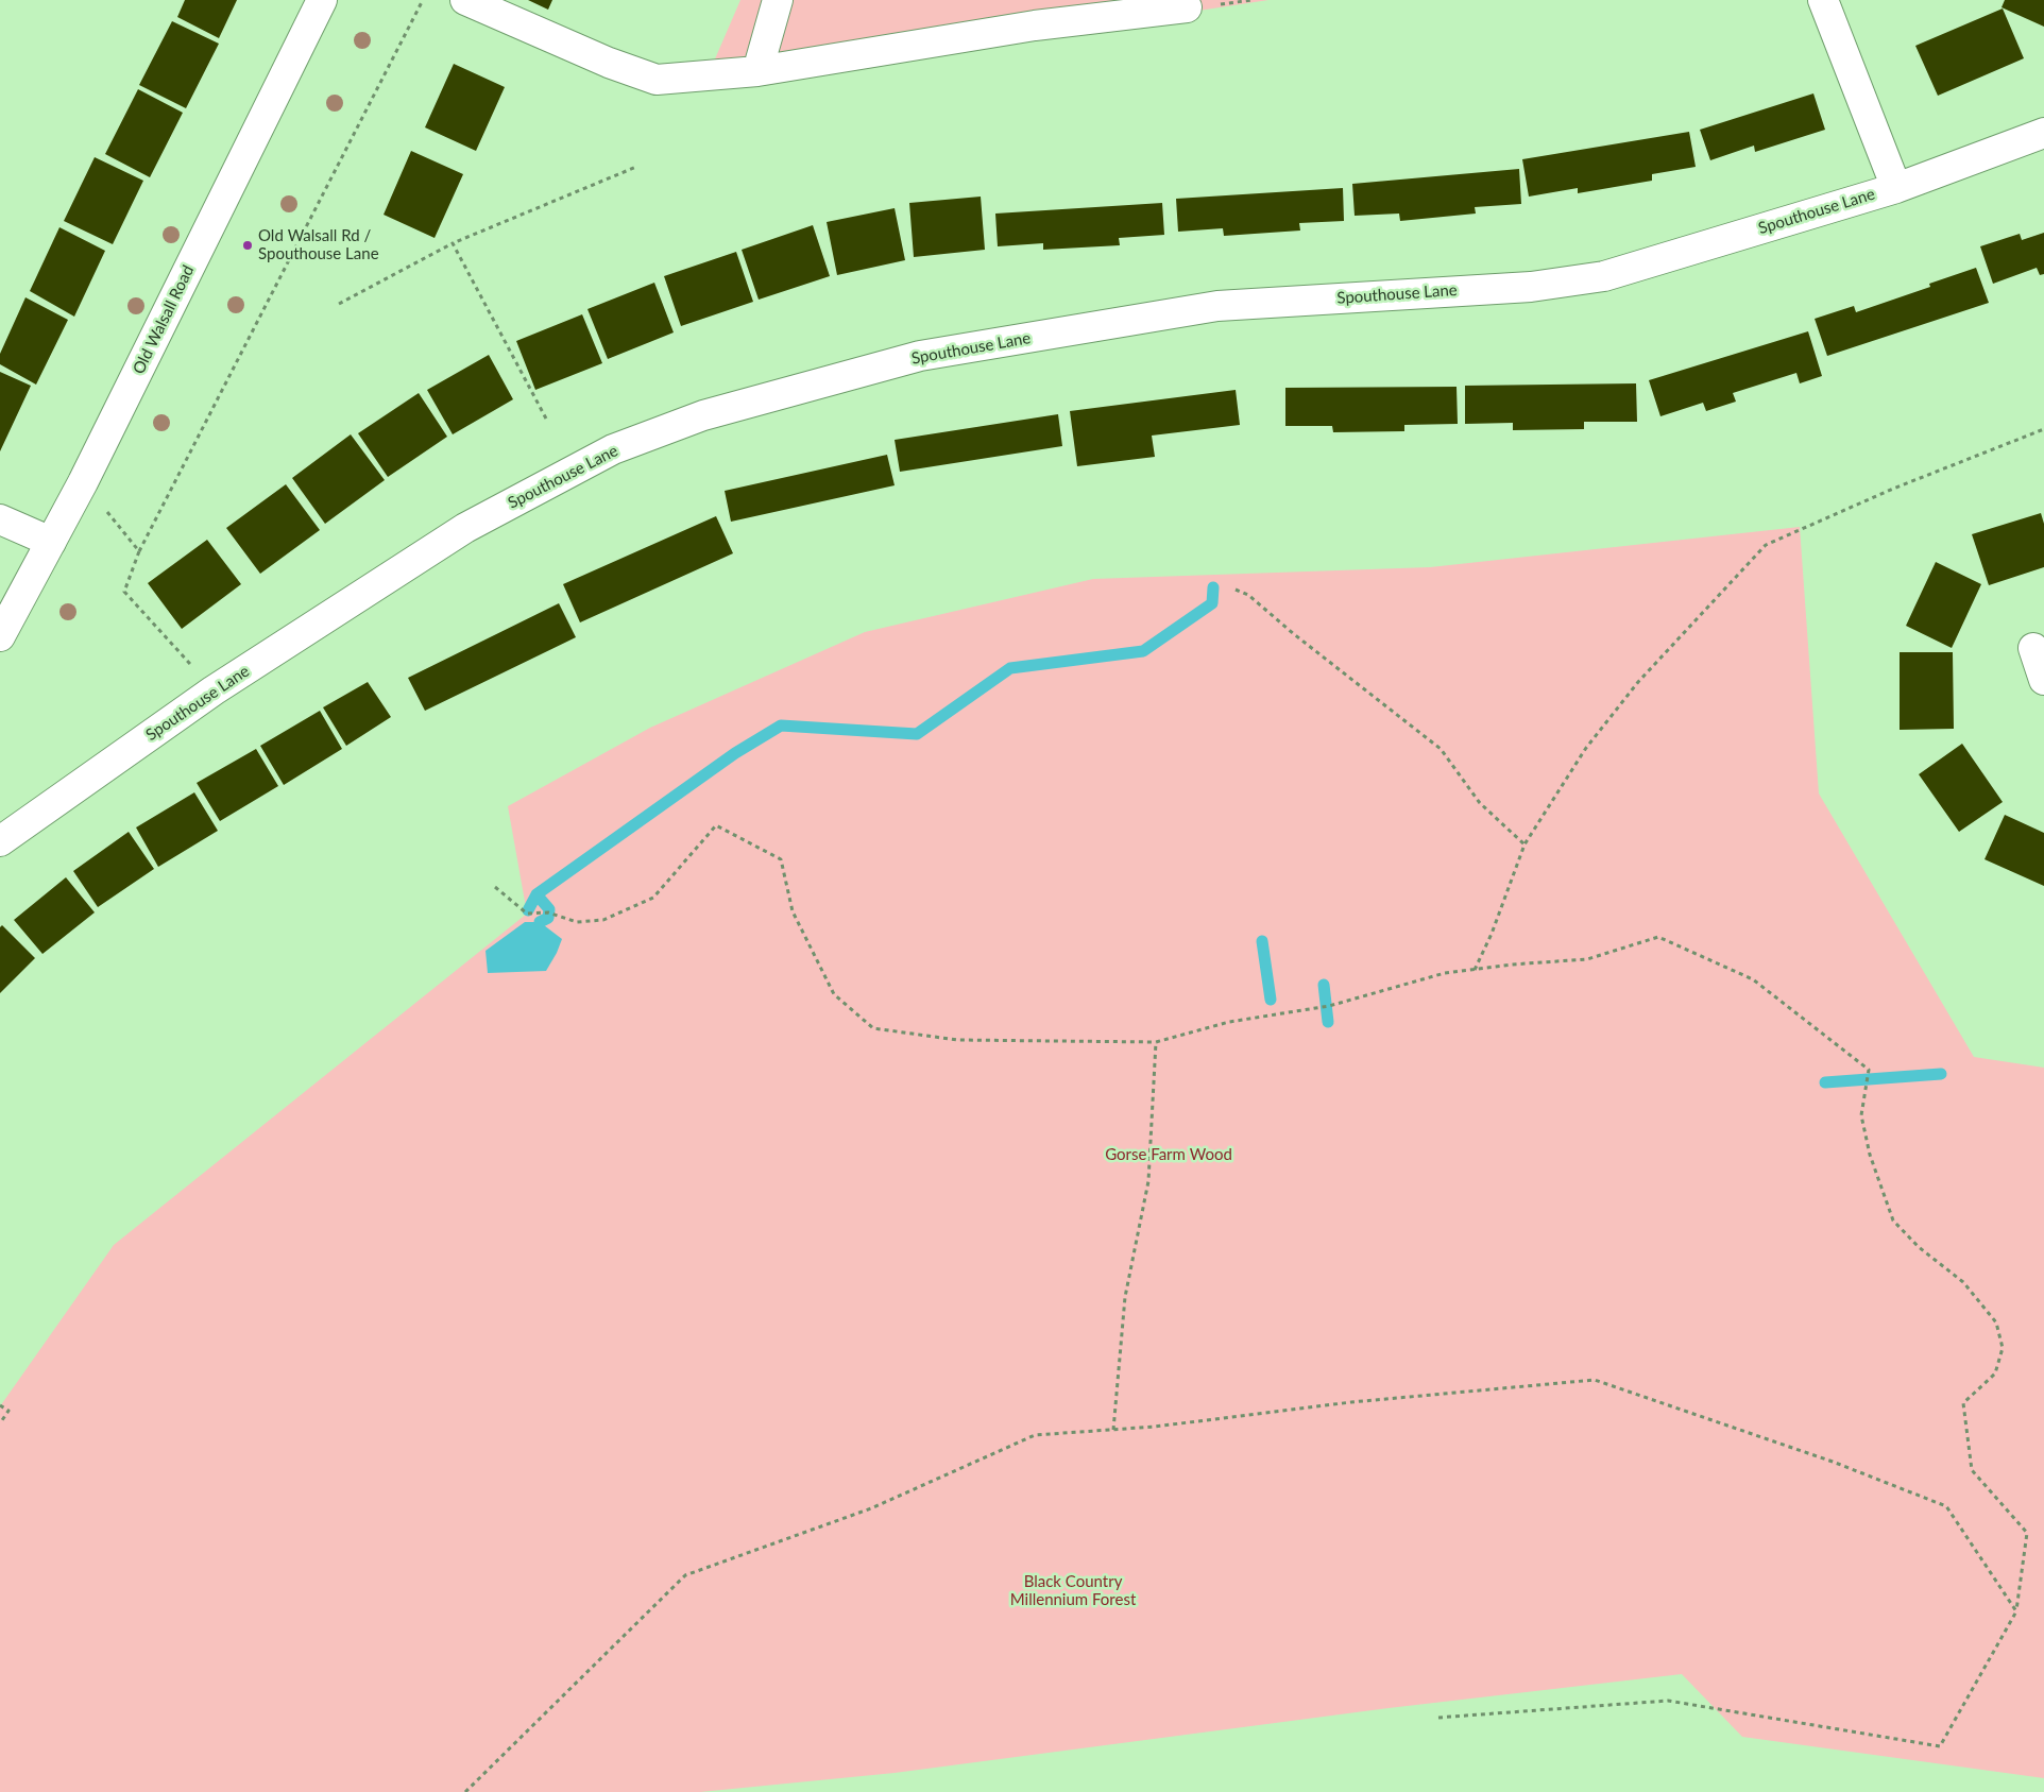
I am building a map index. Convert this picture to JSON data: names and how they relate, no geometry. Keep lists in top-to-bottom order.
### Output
{
  "streets": {
    "street": ["Spouthouse Lane", "Old Walsall Road"]
  },
  "parks": ["Gorse Farm Wood", "Black Country Millennium Forest"],
  "places": ["Old Walsall Rd / Spouthouse Lane"]
}
